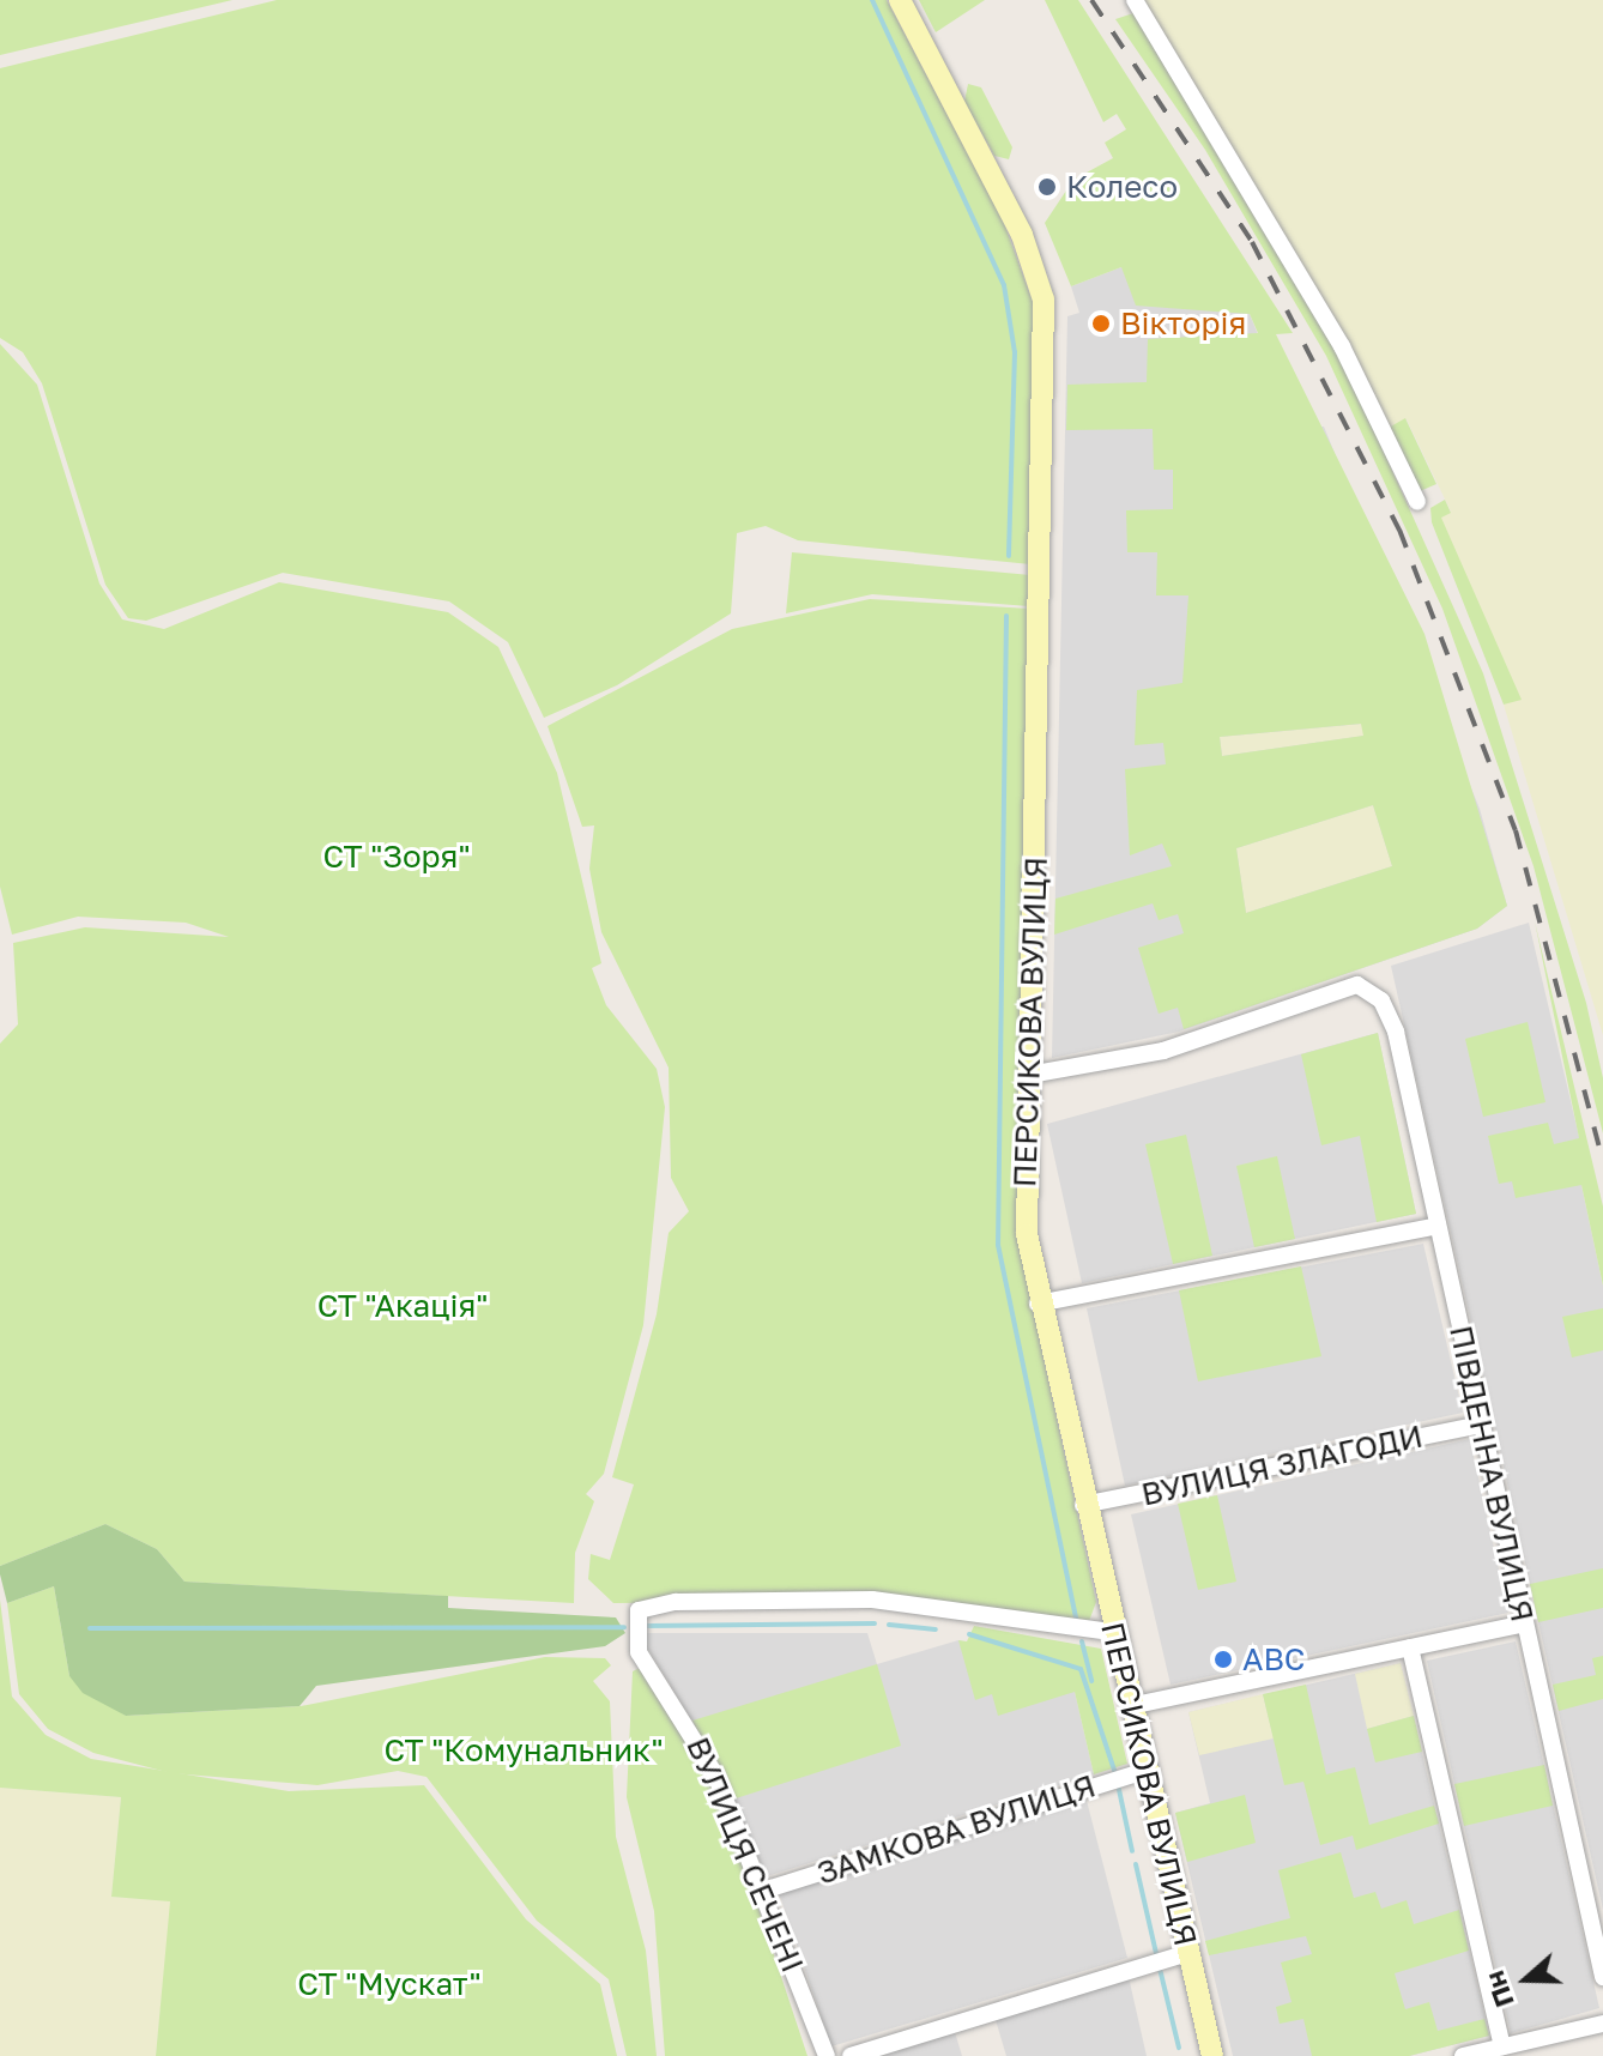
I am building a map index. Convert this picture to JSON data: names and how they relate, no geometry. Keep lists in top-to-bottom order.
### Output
{
  "streets": {
    "main road": ["ПЕРСИКОВА ВУЛИЦЯ"],
    "street": [
      "ВУЛИЦЯ ЗЛАГОДИ",
      "ПІВДЕННА ВУЛИЦЯ",
      "ЗАМКОВА ВУЛИЦЯ",
      "ВУЛИЦЯ СЕЧЕНІ"
    ]
  },
  "crossings": [
    ["ПЕРСИКОВА ВУЛИЦЯ", "ВУЛИЦЯ ЗЛАГОДИ"],
    ["ПЕРСИКОВА ВУЛИЦЯ", "ПІВДЕННА ВУЛИЦЯ"],
    ["ПЕРСИКОВА ВУЛИЦЯ", "ЗАМКОВА ВУЛИЦЯ"],
    ["ПЕРСИКОВА ВУЛИЦЯ", "ВУЛИЦЯ СЕЧЕНІ"],
    ["ВУЛИЦЯ ЗЛАГОДИ", "ПІВДЕННА ВУЛИЦЯ"],
    ["ЗАМКОВА ВУЛИЦЯ", "ВУЛИЦЯ СЕЧЕНІ"]
  ],
  "parks": [
    "СТ \"Зоря\"",
    "СТ \"Акація\"",
    "СТ \"Комунальник\"",
    "СТ \"Мускат\""
  ],
  "places": ["Колесо", "Вікторія", "ABC"],
  "north": "left"
}
